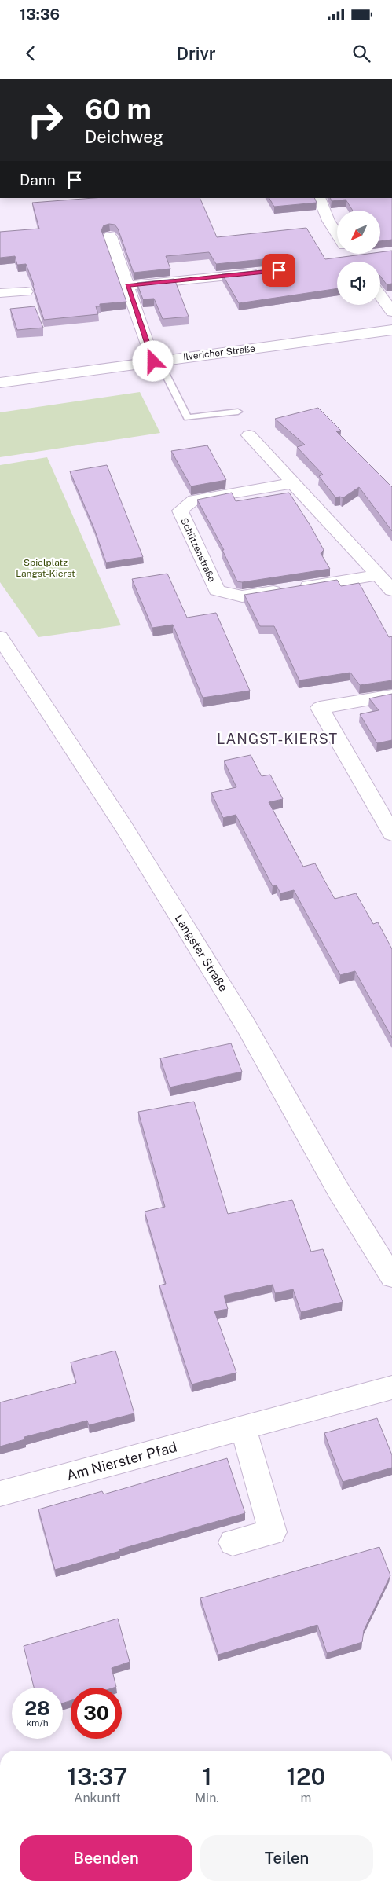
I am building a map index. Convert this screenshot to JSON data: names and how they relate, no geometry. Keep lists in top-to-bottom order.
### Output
{
  "streets": {
    "street": [
      "Ilvericher Straße",
      "Schützenstraße",
      "Langster Straße",
      "Am Nierster Pfad"
    ]
  },
  "districts": ["LANGST-KIERST"],
  "parks": ["Spielplatz Langst-Kierst"],
  "north": "bottom left",
  "page": {
    "status": "13:36",
    "header": "Drivr",
    "turn": ["60 m", "Deichweg"],
    "then": "Dann",
    "speed": "28 km/h",
    "limit": "30",
    "eta": [
      "13:37",
      "Ankunft",
      "1",
      "Min.",
      "120",
      "m"
    ],
    "buttons": ["Beenden", "Teilen"]
  }
}
